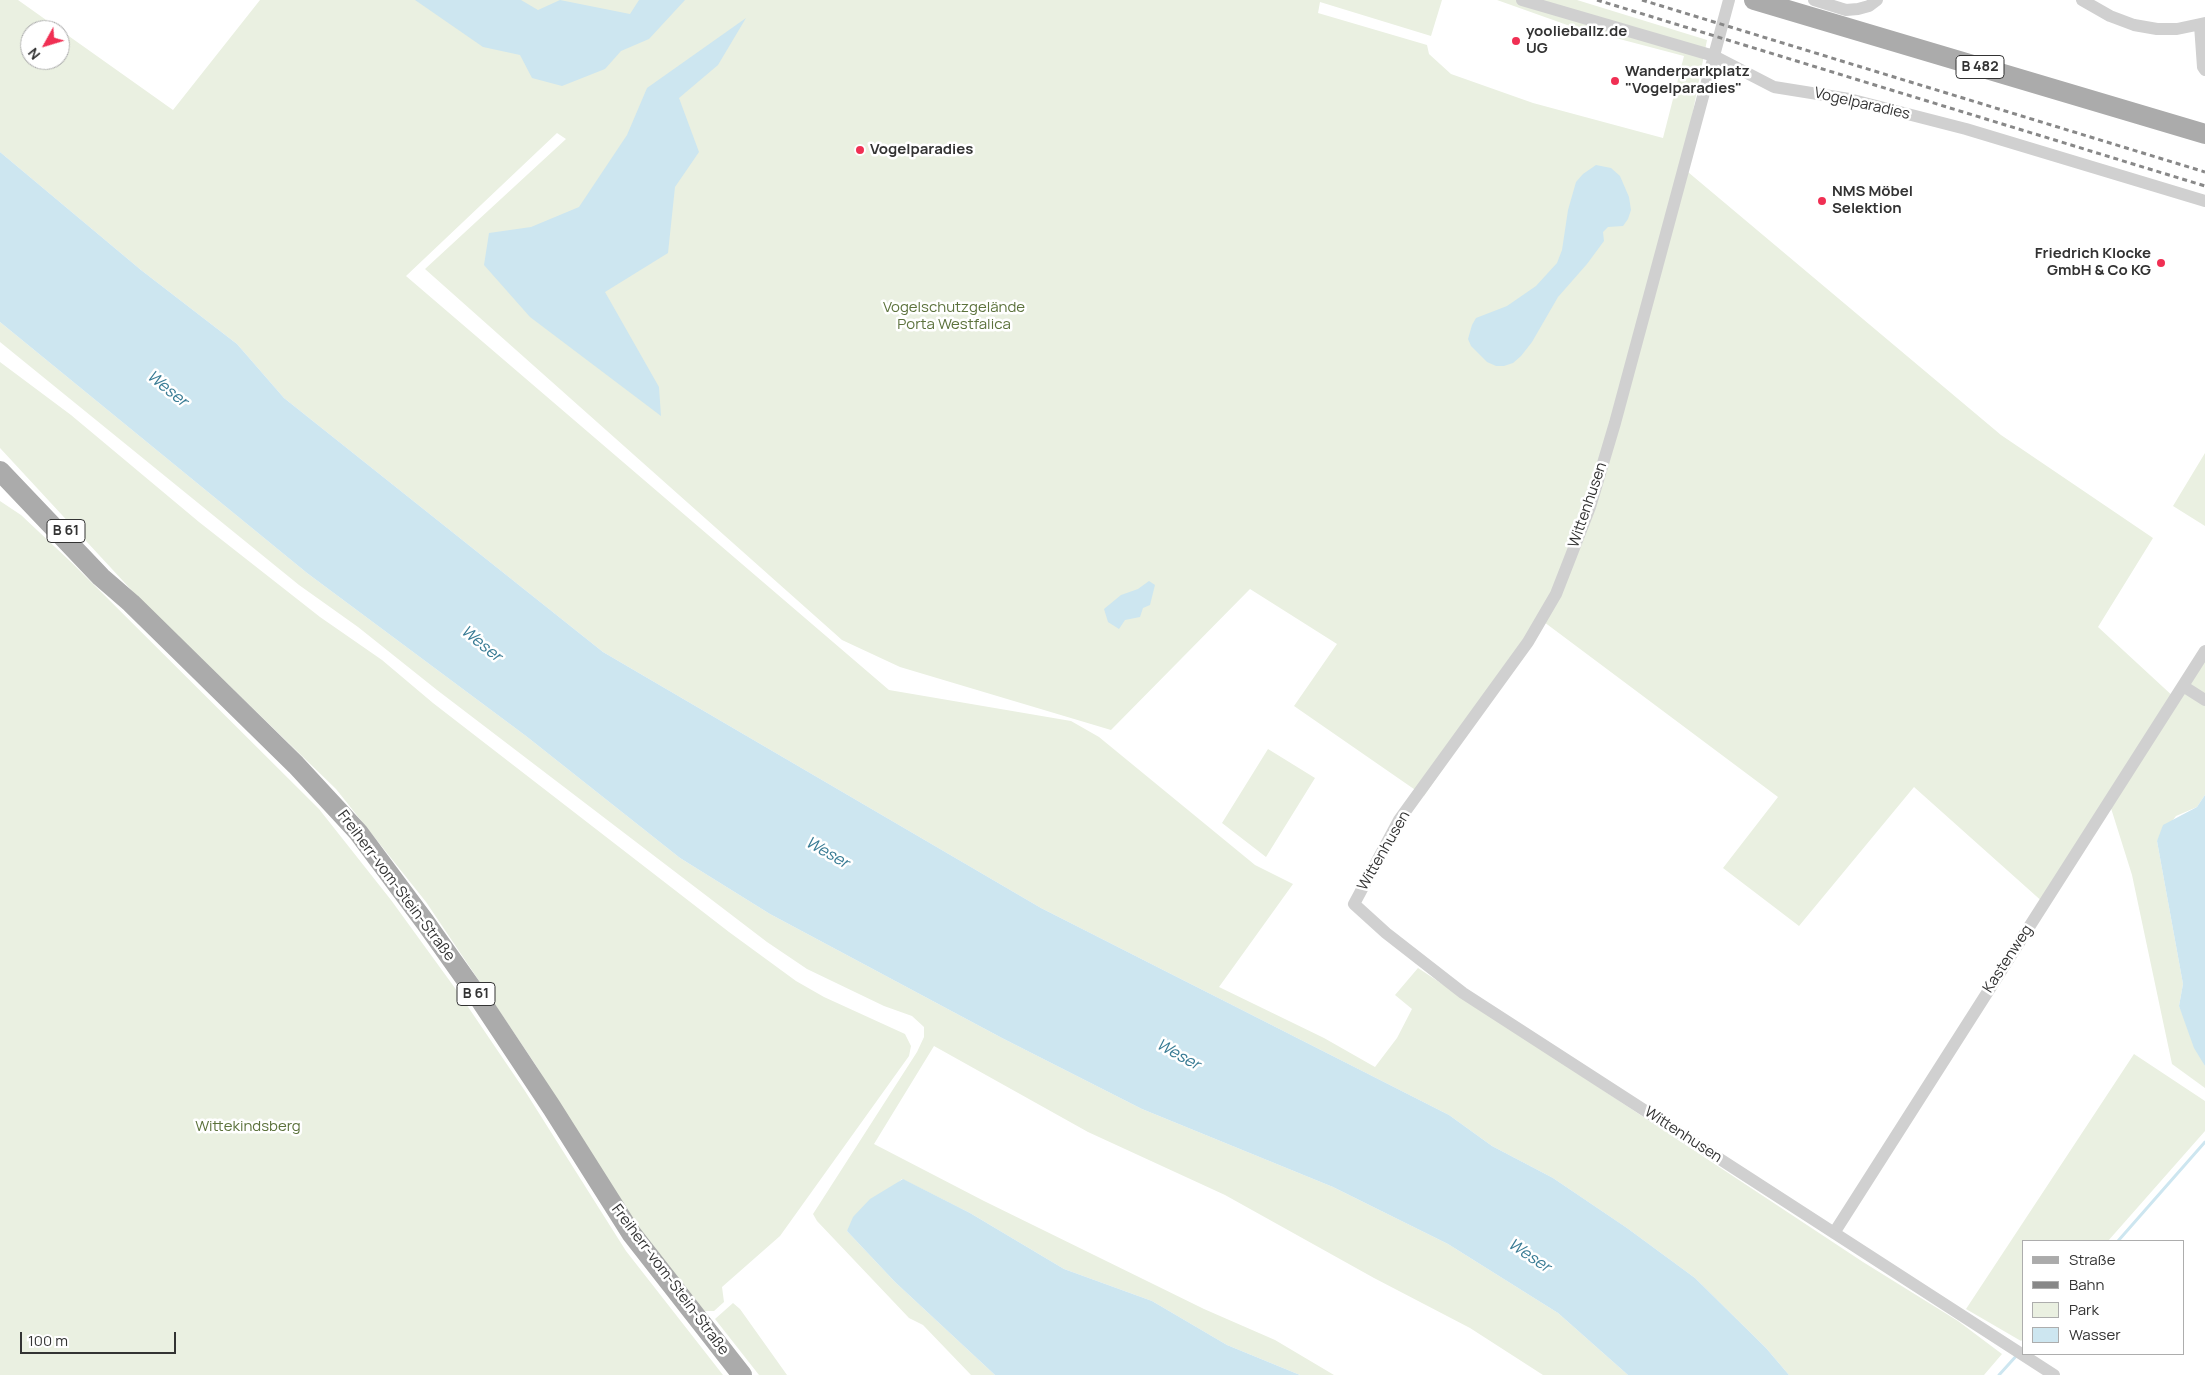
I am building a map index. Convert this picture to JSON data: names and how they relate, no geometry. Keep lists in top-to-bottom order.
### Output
{
  "streets": {
    "main road": ["B 482", "B 61", "Freiherr-vom-Stein-Straße"],
    "street": ["Vogelparadies", "Wittenhusen", "Kastenweg"]
  },
  "crossings": [
    ["Vogelparadies", "Wittenhusen"],
    ["Wittenhusen", "Kastenweg"]
  ],
  "water": ["Weser"],
  "parks": ["Vogelschutzgelände Porta Westfalica", "Wittekindsberg"],
  "places": [
    "yoolieballz.de UG",
    "Wanderparkplatz \"Vogelparadies\"",
    "Vogelparadies",
    "NMS Möbel Selektion",
    "Friedrich Klocke GmbH & Co KG"
  ],
  "legend": [
    "Straße",
    "Bahn",
    "Park",
    "Wasser"
  ],
  "scale_bar": "100 m",
  "north": "bottom left"
}
